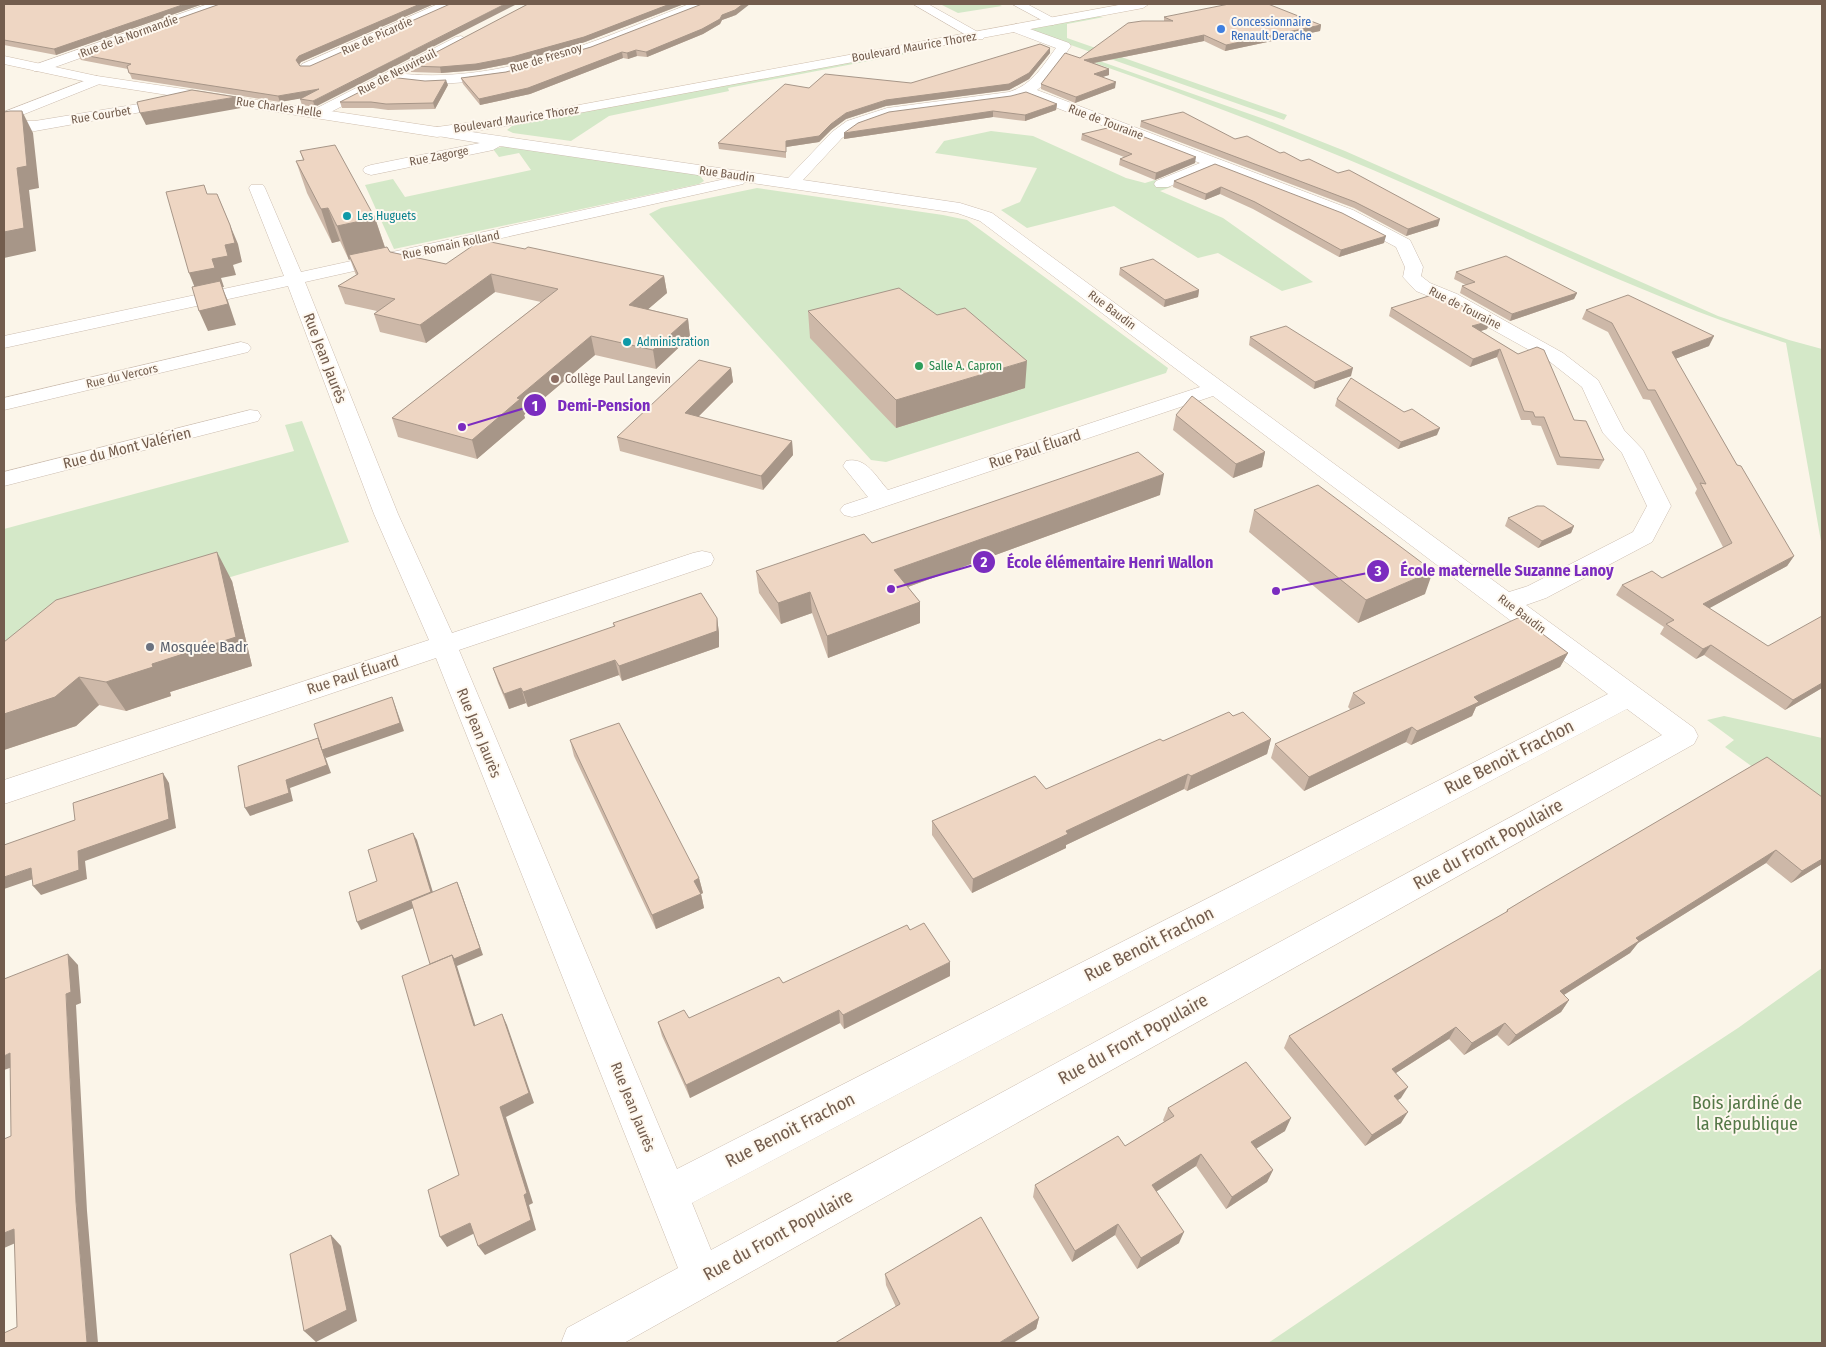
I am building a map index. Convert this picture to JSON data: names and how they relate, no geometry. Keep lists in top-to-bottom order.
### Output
{
  "streets": {
    "street": [
      "Rue de la Normandie",
      "Rue de Picardie",
      "Boulevard Maurice Thorez",
      "Rue de Fresnoy",
      "Rue de Neuvireuil",
      "Rue Charles Helle",
      "Rue Courbet",
      "Rue de Touraine",
      "Rue Zagorge",
      "Rue Baudin",
      "Rue Romain Rolland",
      "Rue Jean Jaurès",
      "Rue du Vercors",
      "Rue du Mont Valérien",
      "Rue Paul Éluard",
      "Rue Benoit Frachon",
      "Rue du Front Populaire"
    ]
  },
  "crossings": [
    ["Rue de la Normandie", "Rue Charles Helle"],
    ["Boulevard Maurice Thorez", "Rue Charles Helle"],
    ["Boulevard Maurice Thorez", "Rue Baudin"],
    ["Rue de Fresnoy", "Rue de Neuvireuil"],
    ["Rue de Neuvireuil", "Rue Charles Helle"],
    ["Rue Charles Helle", "Rue Courbet"],
    ["Rue Charles Helle", "Rue Baudin"],
    ["Rue de Touraine", "Rue Baudin"],
    ["Rue Zagorge", "Rue Baudin"],
    ["Rue Baudin", "Rue Romain Rolland"],
    ["Rue Baudin", "Rue Paul Éluard"],
    ["Rue Baudin", "Rue Benoit Frachon"],
    ["Rue Baudin", "Rue du Front Populaire"],
    ["Rue Romain Rolland", "Rue Jean Jaurès"],
    ["Rue Jean Jaurès", "Rue Paul Éluard"],
    ["Rue Jean Jaurès", "Rue Benoit Frachon"],
    ["Rue Jean Jaurès", "Rue du Front Populaire"]
  ],
  "parks": ["Bois jardiné de la République"],
  "places": [
    "Concessionnaire Renault Derache",
    "Les Huguets",
    "Administration",
    "Salle A. Capron",
    "Collège Paul Langevin",
    "Demi-Pension",
    "École élémentaire Henri Wallon",
    "École maternelle Suzanne Lanoy",
    "Mosquée Badr"
  ]
}
